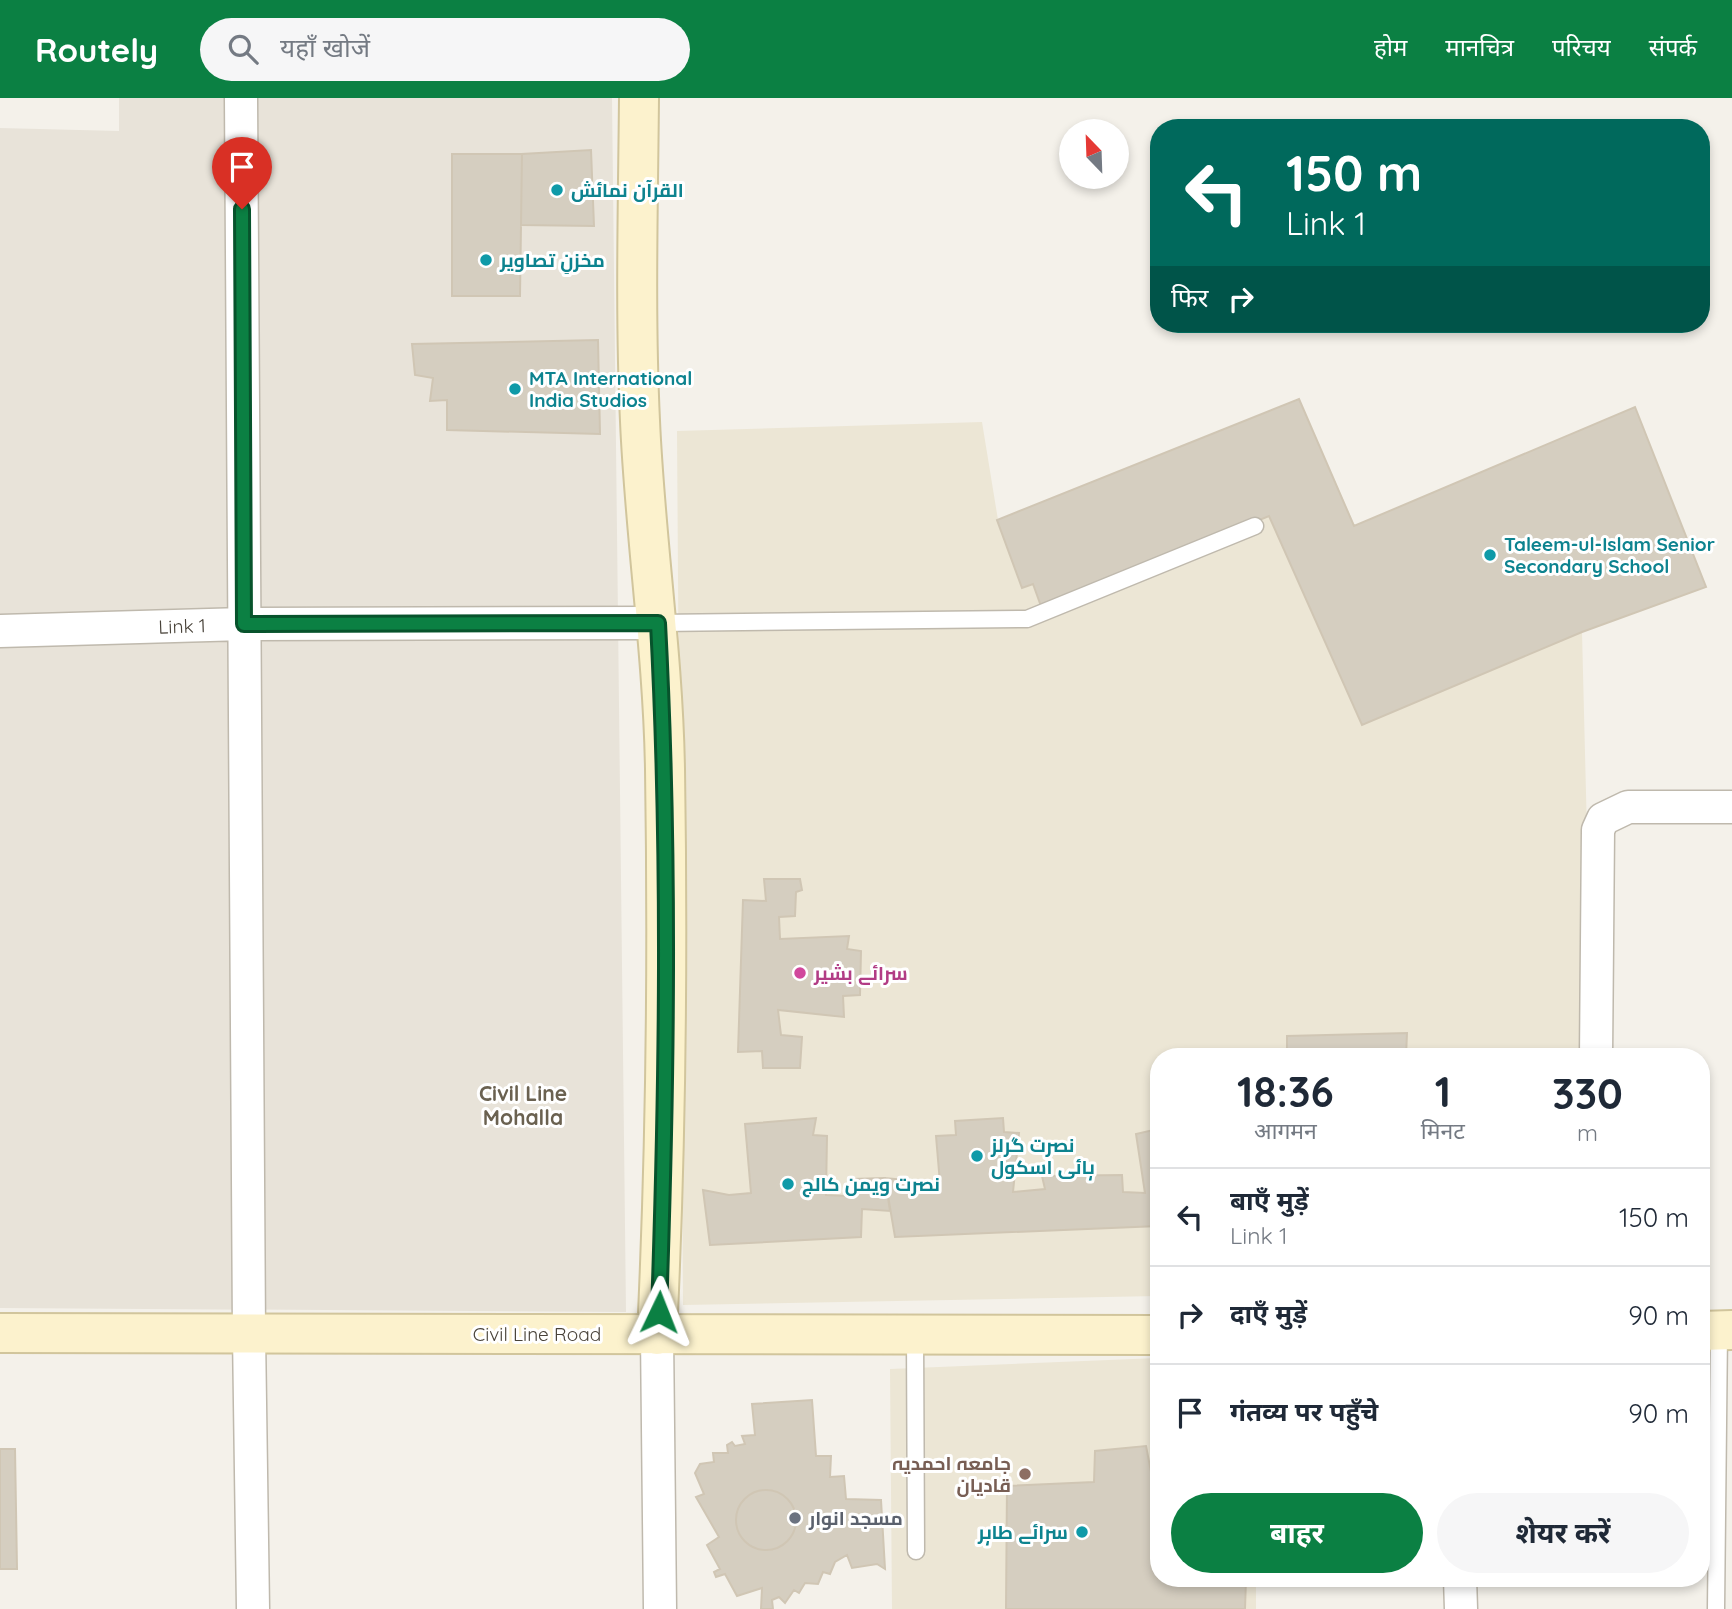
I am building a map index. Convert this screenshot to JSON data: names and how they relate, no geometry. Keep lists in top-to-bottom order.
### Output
{
  "streets": {
    "street": ["Link 1", "Civil Line Road"]
  },
  "districts": ["Civil Line Mohalla"],
  "places": [
    "القرآن نمائش",
    "مخزنِ تصاویر",
    "MTA International India Studios",
    "Taleem-ul-Islam Senior Secondary School",
    "سرائے بشیر",
    "نصرت گرلز ہائی اسکول",
    "نصرت ویمن کالج",
    "جامعہ احمدیہ قادیان",
    "مسجد انوار",
    "سرائے طاہر"
  ],
  "north": "top left",
  "page": {
    "header": "Routely",
    "search": "यहाँ खोजें",
    "nav": [
      "होम",
      "मानचित्र",
      "परिचय",
      "संपर्क"
    ],
    "turn": ["150 m", "Link 1"],
    "then": "फिर",
    "eta": [
      "18:36",
      "आगमन",
      "1",
      "मिनट",
      "330",
      "m"
    ],
    "list": [
      {
        "name": "बाएँ मुड़ें",
        "note": "Link 1",
        "value": "150 m"
      },
      {
        "name": "दाएँ मुड़ें",
        "value": "90 m"
      },
      {
        "name": "गंतव्य पर पहुँचे",
        "value": "90 m"
      }
    ],
    "buttons": ["बाहर", "शेयर करें"]
  }
}
